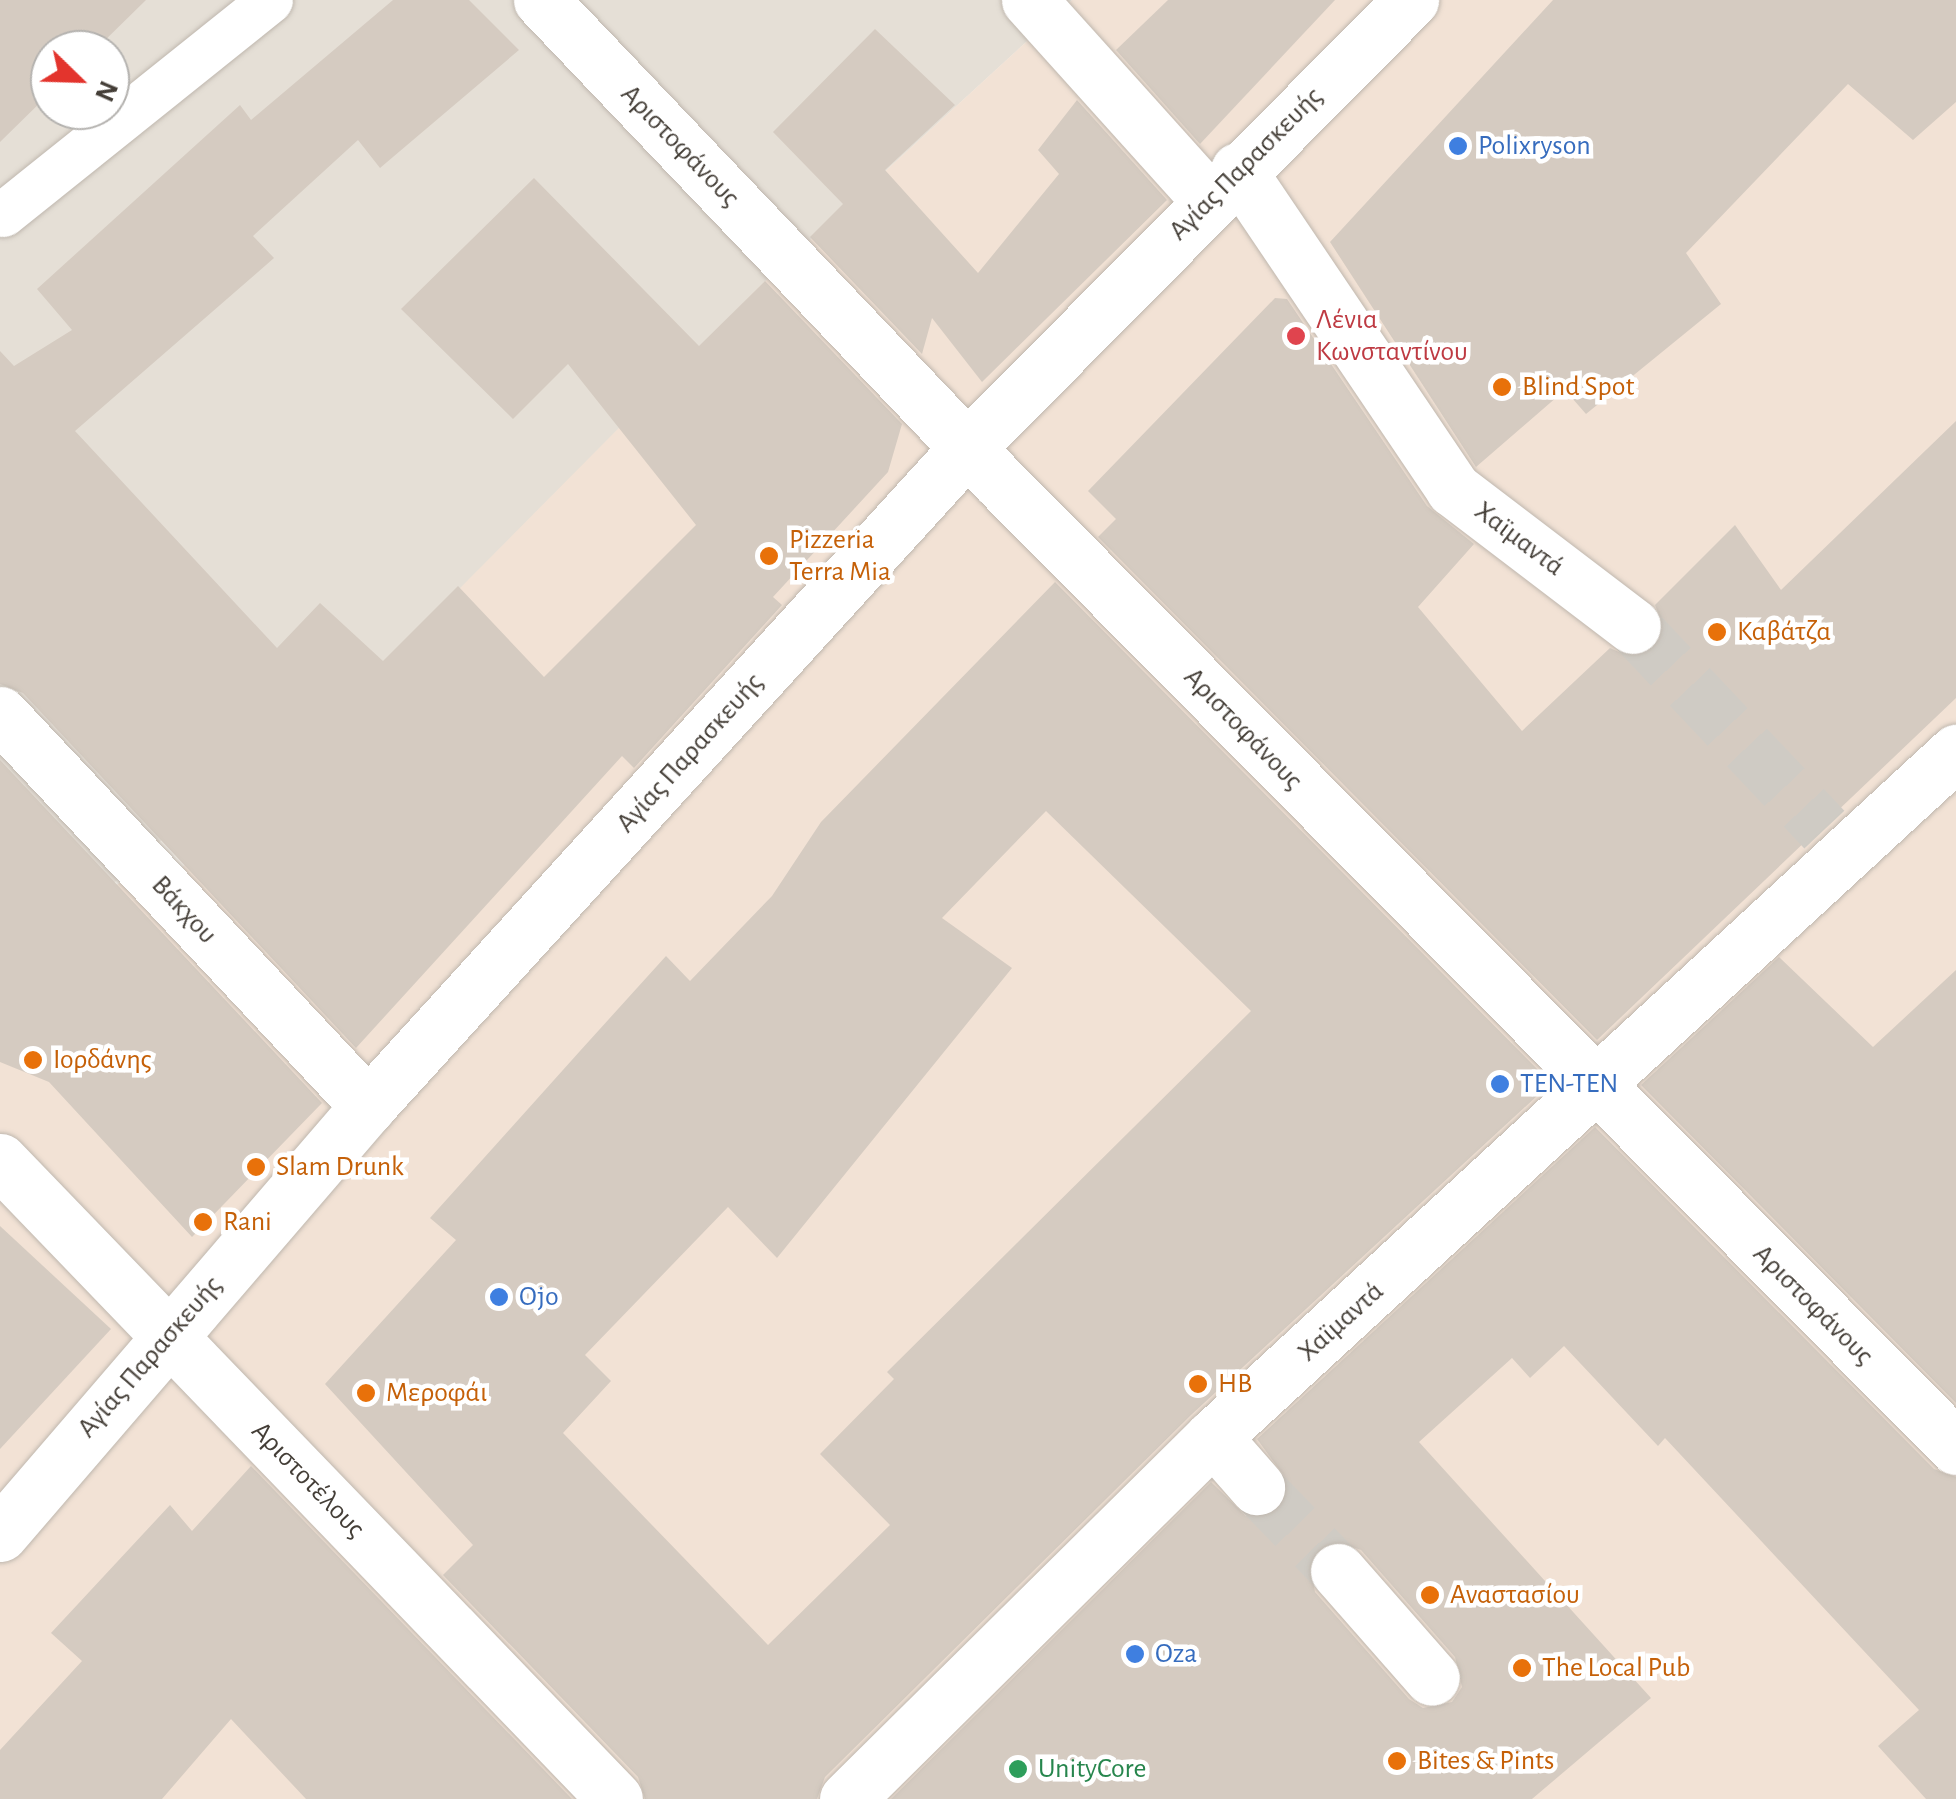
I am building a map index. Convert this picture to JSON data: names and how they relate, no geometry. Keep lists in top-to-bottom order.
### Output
{
  "streets": {
    "street": [
      "Αριστοφάνους",
      "Αγίας Παρασκευής",
      "Χαϊμαντά",
      "Βάκχου",
      "Αριστοτέλους"
    ]
  },
  "crossings": [
    ["Αριστοφάνους", "Αγίας Παρασκευής"],
    ["Αριστοφάνους", "Χαϊμαντά"],
    ["Αγίας Παρασκευής", "Χαϊμαντά"],
    ["Αγίας Παρασκευής", "Βάκχου"],
    ["Αγίας Παρασκευής", "Αριστοτέλους"]
  ],
  "places": [
    "Polixryson",
    "Λένια Κωνσταντίνου",
    "Blind Spot",
    "Pizzeria Terra Mia",
    "Καβάτζα",
    "Ιορδάνης",
    "ΤΕΝ-ΤΕΝ",
    "Slam Drunk",
    "Rani",
    "Ojo",
    "HB",
    "Μεροφάι",
    "Αναστασίου",
    "Oza",
    "The Local Pub",
    "Bites & Pints",
    "UnityCore"
  ],
  "north": "bottom right"
}
